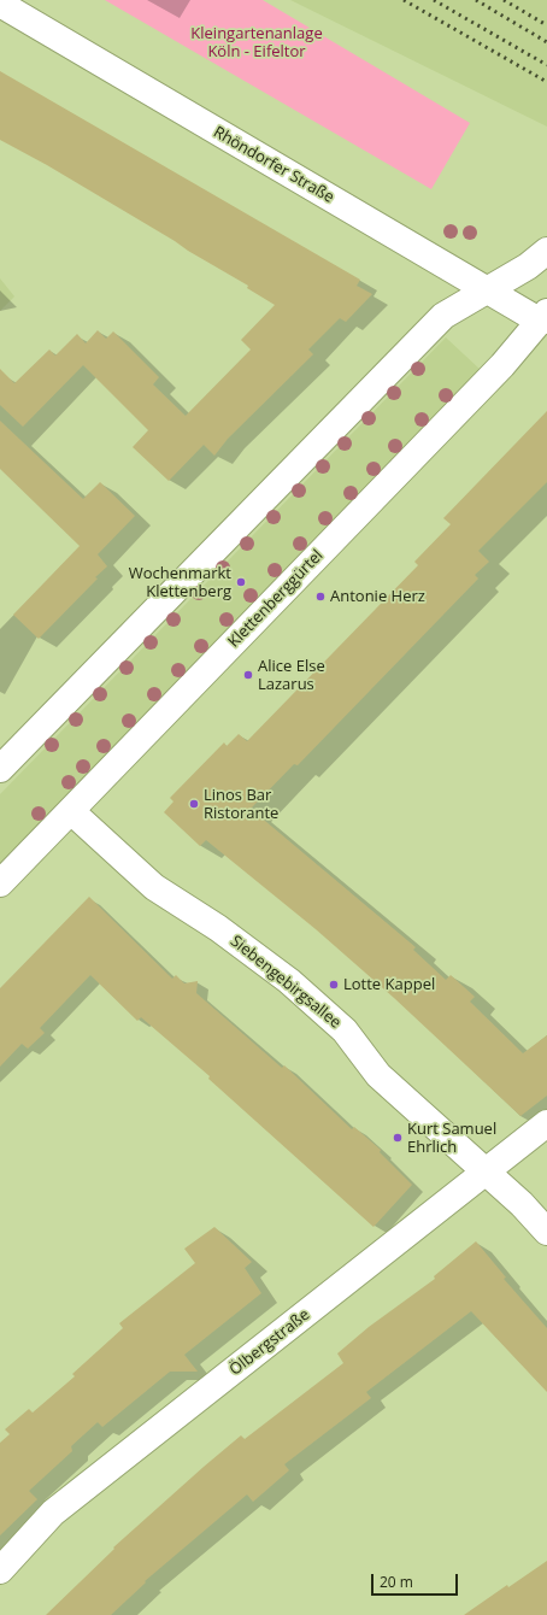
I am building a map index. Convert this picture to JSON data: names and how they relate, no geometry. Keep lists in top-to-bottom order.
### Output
{
  "streets": {
    "street": [
      "Rhöndorfer Straße",
      "Klettenberggürtel",
      "Siebengebirgsallee",
      "Ölbergstraße"
    ]
  },
  "crossings": [
    ["Rhöndorfer Straße", "Klettenberggürtel"],
    ["Klettenberggürtel", "Siebengebirgsallee"],
    ["Siebengebirgsallee", "Ölbergstraße"]
  ],
  "parks": ["Kleingartenanlage Köln - Eifeltor"],
  "places": [
    "Wochenmarkt Klettenberg",
    "Antonie Herz",
    "Alice Else Lazarus",
    "Linos Bar Ristorante",
    "Lotte Kappel",
    "Kurt Samuel Ehrlich"
  ],
  "scale_bar": "20 m"
}
